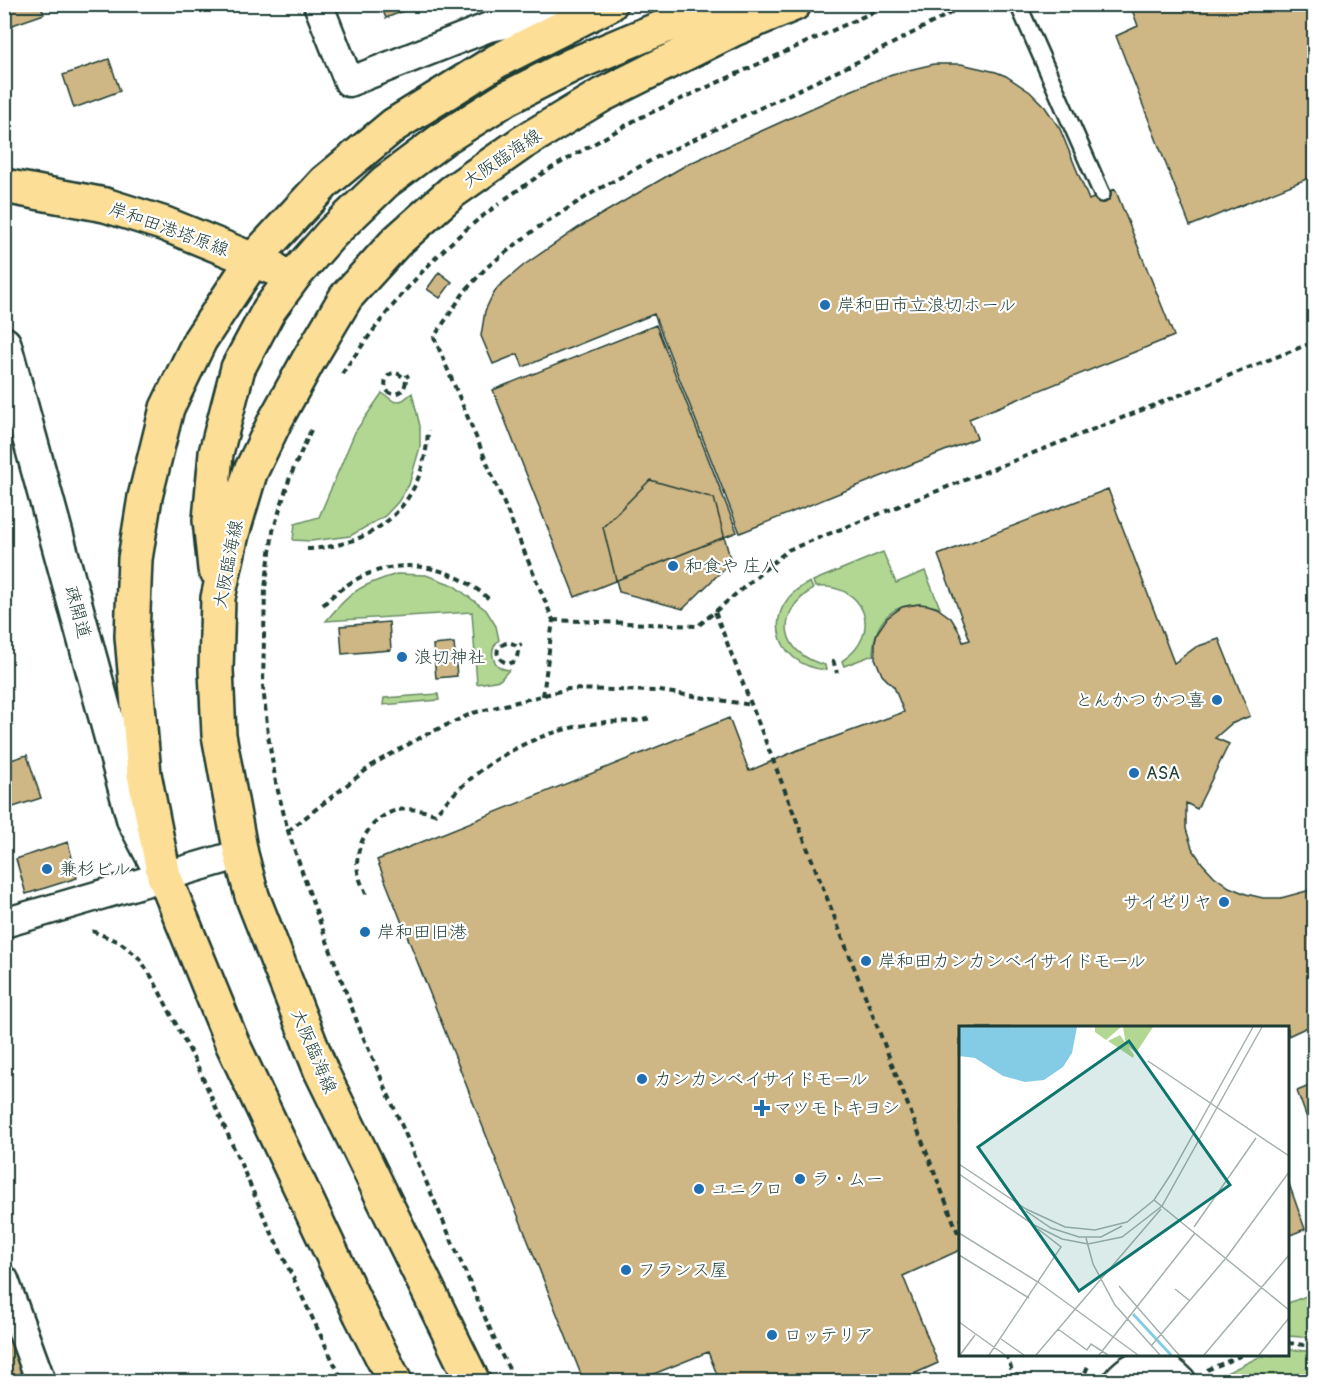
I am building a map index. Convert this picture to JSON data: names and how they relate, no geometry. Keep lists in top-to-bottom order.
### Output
{
  "streets": {
    "main road": ["大阪臨海線", "岸和田港塔原線"],
    "street": ["疎開道"]
  },
  "places": {
    "other": [
      "岸和田市立浪切ホール",
      "和食や 庄八",
      "浪切神社",
      "とんかつ かつ喜",
      "ASA",
      "兼杉ビル",
      "サイゼリヤ",
      "岸和田旧港",
      "岸和田カンカンベイサイドモール",
      "カンカンベイサイドモール",
      "ラ・ムー",
      "ユニクロ",
      "フランス屋",
      "ロッテリア"
    ],
    "health": ["マツモトキヨシ"]
  }
}
